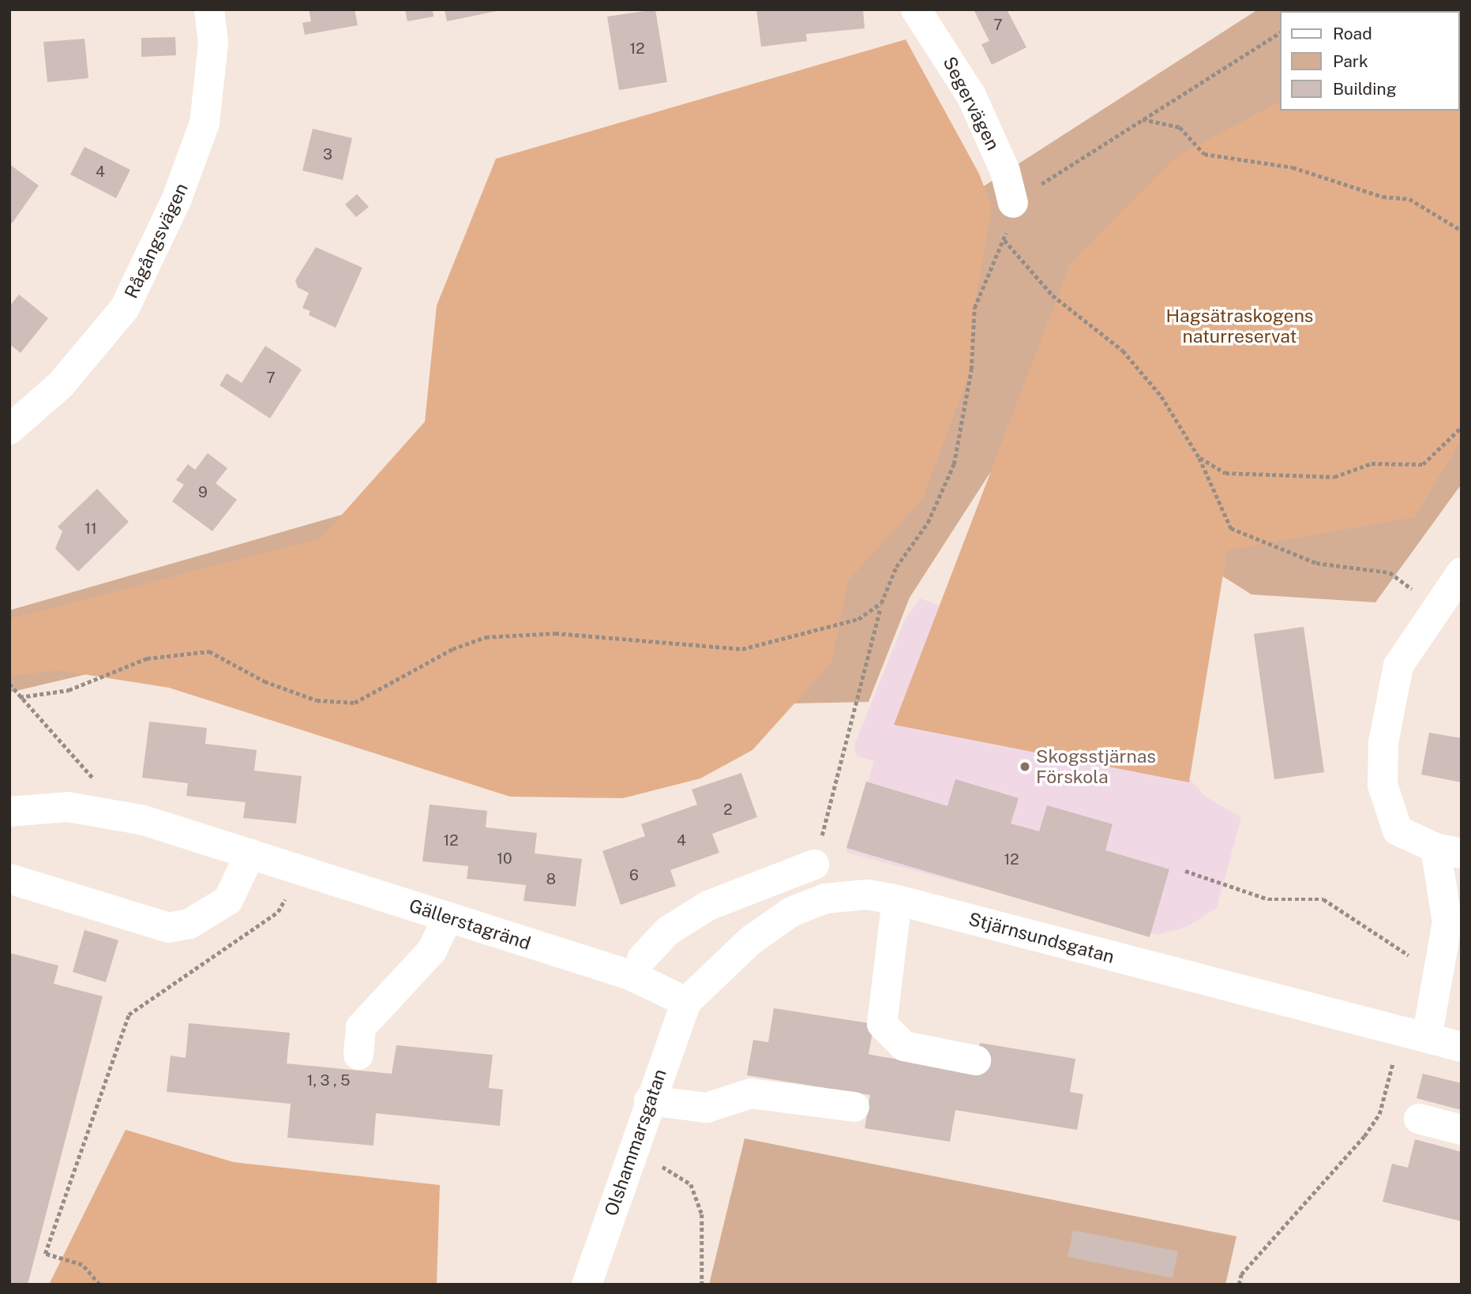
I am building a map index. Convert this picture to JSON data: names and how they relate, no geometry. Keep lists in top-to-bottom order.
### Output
{
  "streets": {
    "street": [
      "Segervägen",
      "Rågångsvägen",
      "Gällerstagränd",
      "Stjärnsundsgatan",
      "Olshammarsgatan"
    ]
  },
  "crossings": [
    ["Gällerstagränd", "Stjärnsundsgatan"],
    ["Gällerstagränd", "Olshammarsgatan"],
    ["Stjärnsundsgatan", "Olshammarsgatan"]
  ],
  "parks": ["Hagsätraskogens naturreservat"],
  "places": ["Skogsstjärnas Förskola"],
  "house_numbers": [
    "7",
    "12",
    "3",
    "4",
    "7",
    "9",
    "11",
    "2",
    "12",
    "4",
    "10",
    "12",
    "6",
    "8",
    "1, 3 , 5"
  ],
  "legend": ["Road", "Park", "Building"]
}
